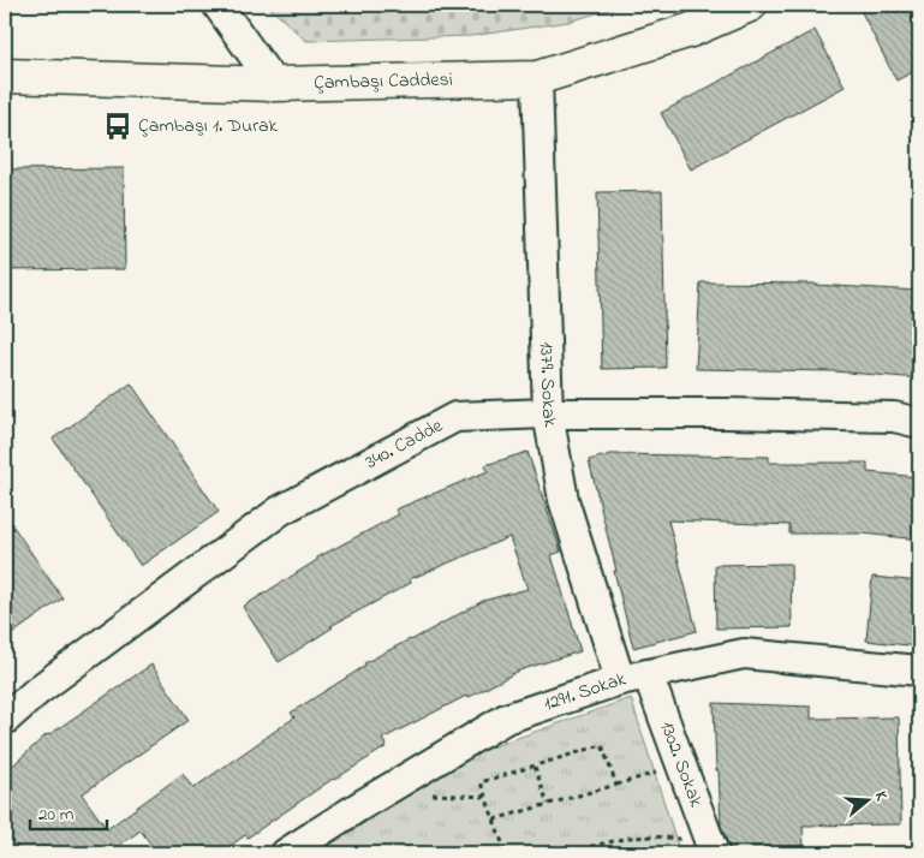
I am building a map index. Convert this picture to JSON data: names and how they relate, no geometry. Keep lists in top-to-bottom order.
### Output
{
  "streets": {
    "main road": ["Çambaşı Caddesi"],
    "street": [
      "1379. Sokak",
      "340. Cadde",
      "1291. Sokak",
      "1302. Sokak"
    ]
  },
  "crossings": [
    ["Çambaşı Caddesi", "1379. Sokak"],
    ["1379. Sokak", "340. Cadde"],
    ["1379. Sokak", "1291. Sokak"],
    ["1291. Sokak", "1302. Sokak"]
  ],
  "places": {
    "bus stop": ["Çambaşı 1. Durak"]
  },
  "scale_bar": "20 m",
  "north": "right"
}
